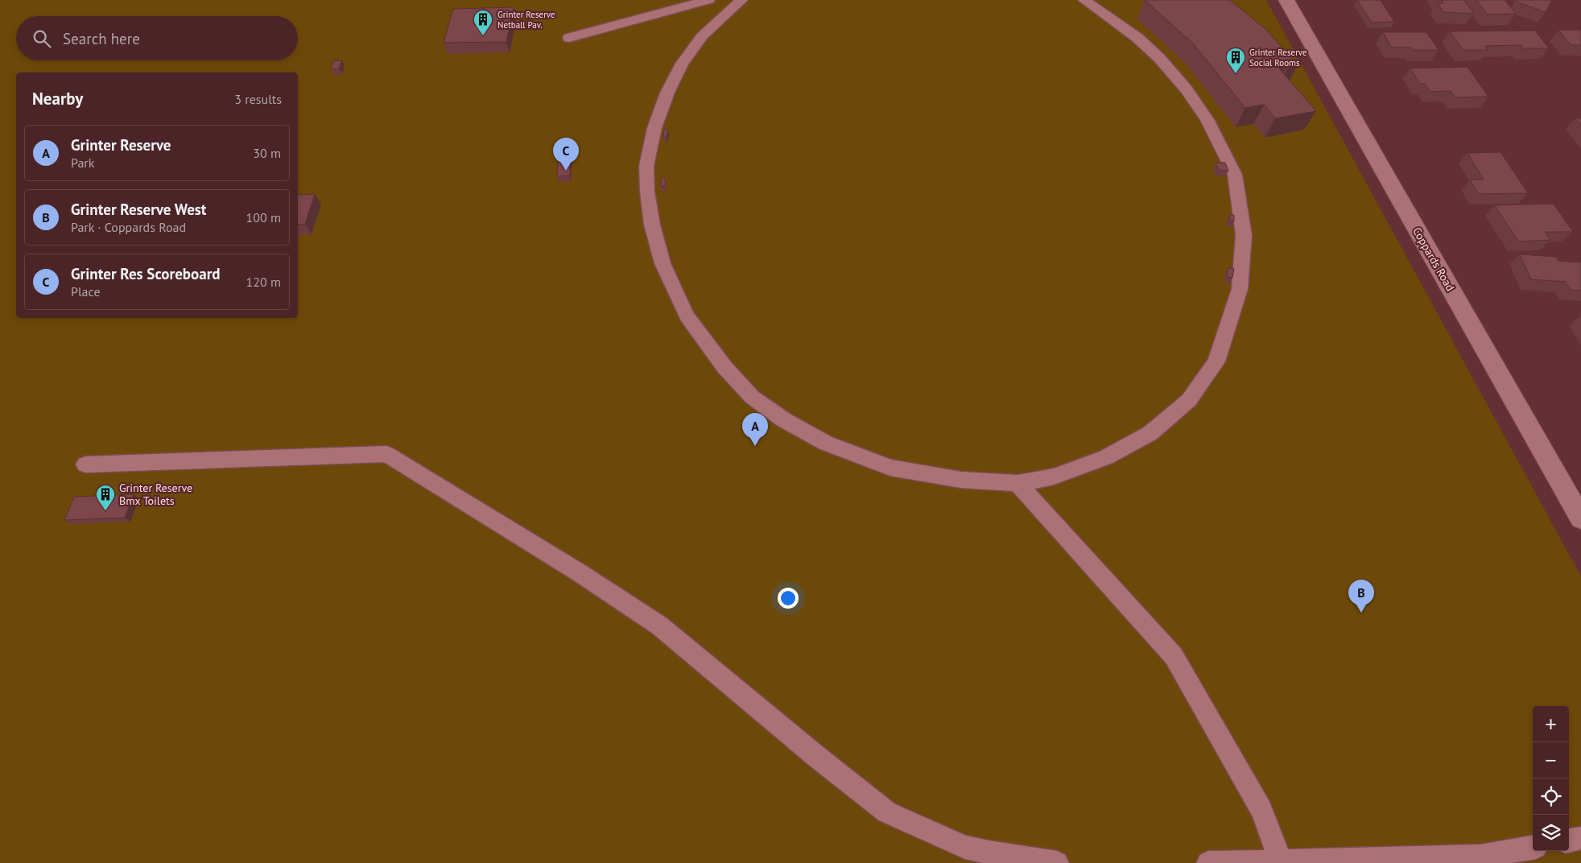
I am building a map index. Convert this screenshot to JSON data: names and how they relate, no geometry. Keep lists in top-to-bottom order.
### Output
{
  "streets": {
    "street": ["Coppards Road"]
  },
  "places": {
    "building": ["Grinter Reserve Netball Pav.", "Grinter Reserve Social Rooms", "Grinter Reserve Bmx Toilets"]
  },
  "page": {
    "search": "Search here",
    "heading": ["Nearby", "3 results"],
    "list": [
      {
        "mark": "A",
        "name": "Grinter Reserve",
        "note": "Park",
        "value": "30 m"
      },
      {
        "mark": "B",
        "name": "Grinter Reserve West",
        "note": "Park · Coppards Road",
        "value": "100 m"
      },
      {
        "mark": "C",
        "name": "Grinter Res Scoreboard",
        "note": "Place",
        "value": "120 m"
      }
    ],
    "pins": ["C", "A", "B"],
    "map_buttons": ["+", "−"]
  }
}
